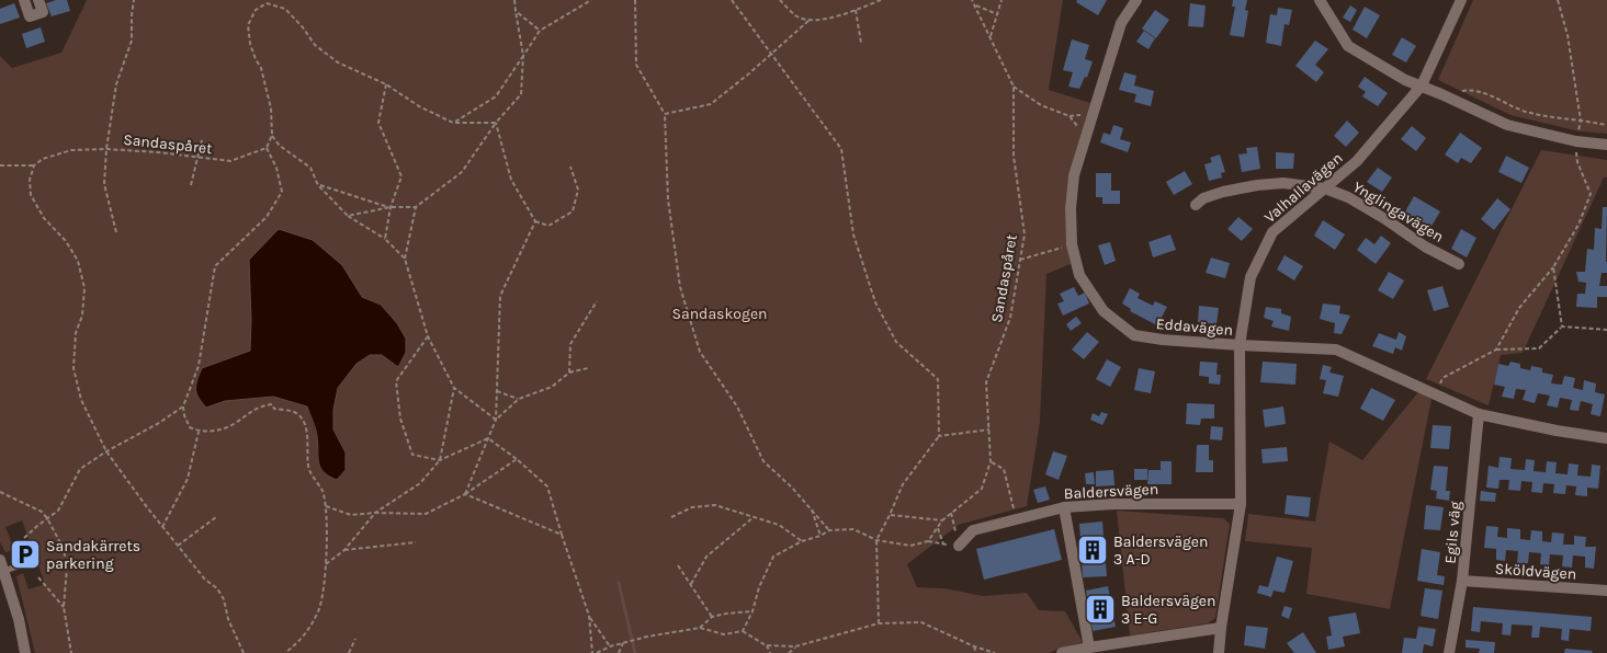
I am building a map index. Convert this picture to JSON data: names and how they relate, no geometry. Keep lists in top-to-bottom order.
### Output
{
  "streets": {
    "street": [
      "Valhallavägen",
      "Ynglingavägen",
      "Eddavägen",
      "Baldersvägen",
      "Egils väg",
      "Sköldvägen"
    ],
    "path": ["Sandaspåret"]
  },
  "crossings": [
    ["Valhallavägen", "Ynglingavägen"],
    ["Valhallavägen", "Eddavägen"],
    ["Valhallavägen", "Baldersvägen"],
    ["Eddavägen", "Egils väg"],
    ["Egils väg", "Sköldvägen"]
  ],
  "parks": ["Sandaskogen"],
  "places": {
    "building": ["Baldersvägen 3 A-D", "Baldersvägen 3 E-G"],
    "parking": ["Sandakärrets parkering"]
  }
}
